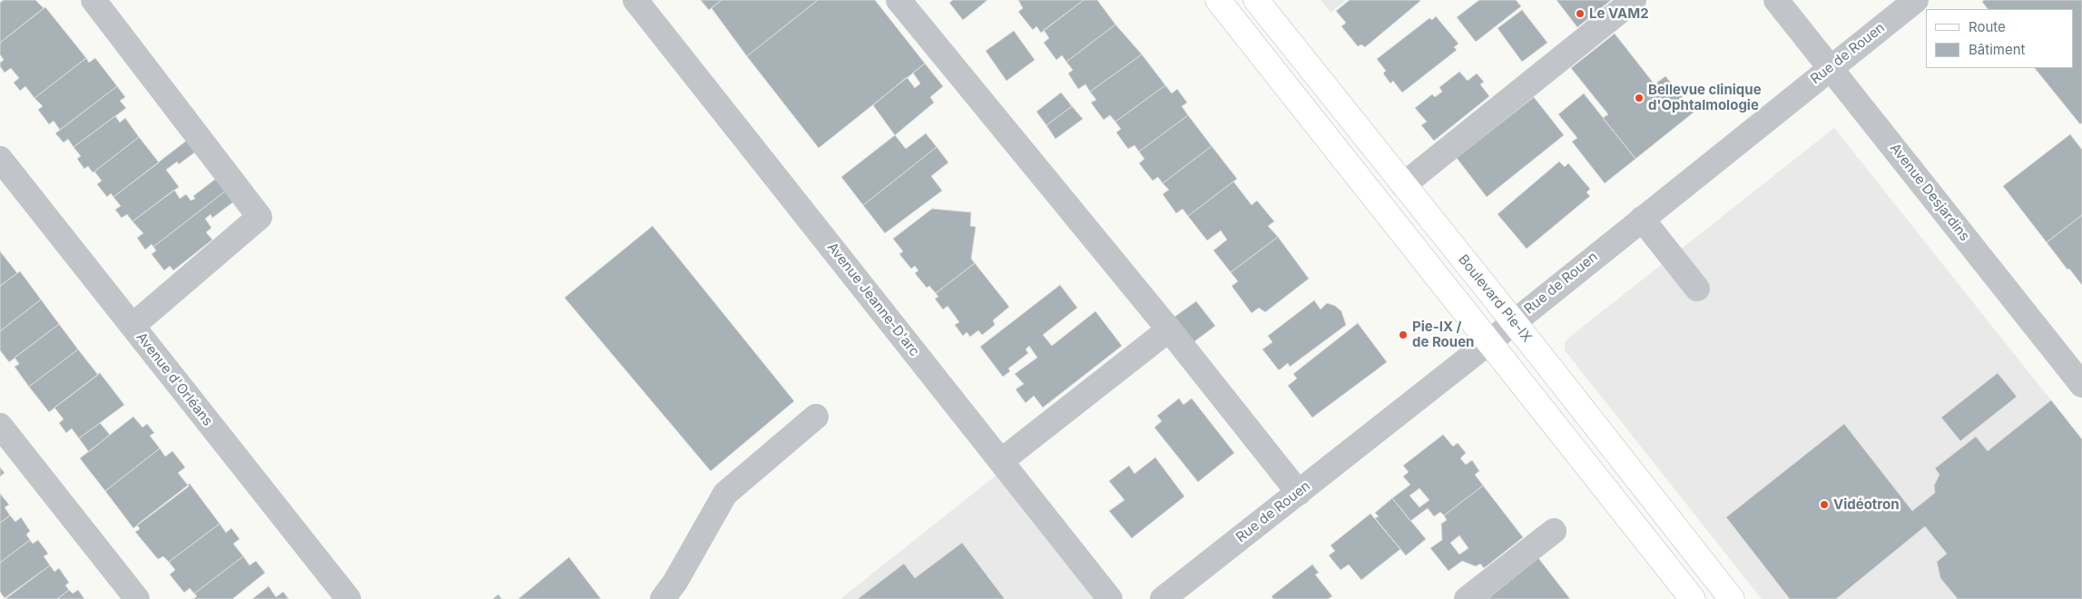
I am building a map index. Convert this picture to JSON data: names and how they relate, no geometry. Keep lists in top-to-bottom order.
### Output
{
  "streets": {
    "main road": ["Boulevard Pie-IX"],
    "street": [
      "Rue de Rouen",
      "Avenue Desjardins",
      "Avenue Jeanne-D'arc",
      "Avenue d'Orléans"
    ]
  },
  "crossings": [
    ["Rue de Rouen", "Avenue Desjardins"],
    ["Rue de Rouen", "Boulevard Pie-IX"]
  ],
  "places": [
    "Le VAM2",
    "Bellevue clinique d'Ophtalmologie",
    "Pie-IX / de Rouen",
    "Vidéotron"
  ],
  "legend": ["Route", "Bâtiment"]
}
